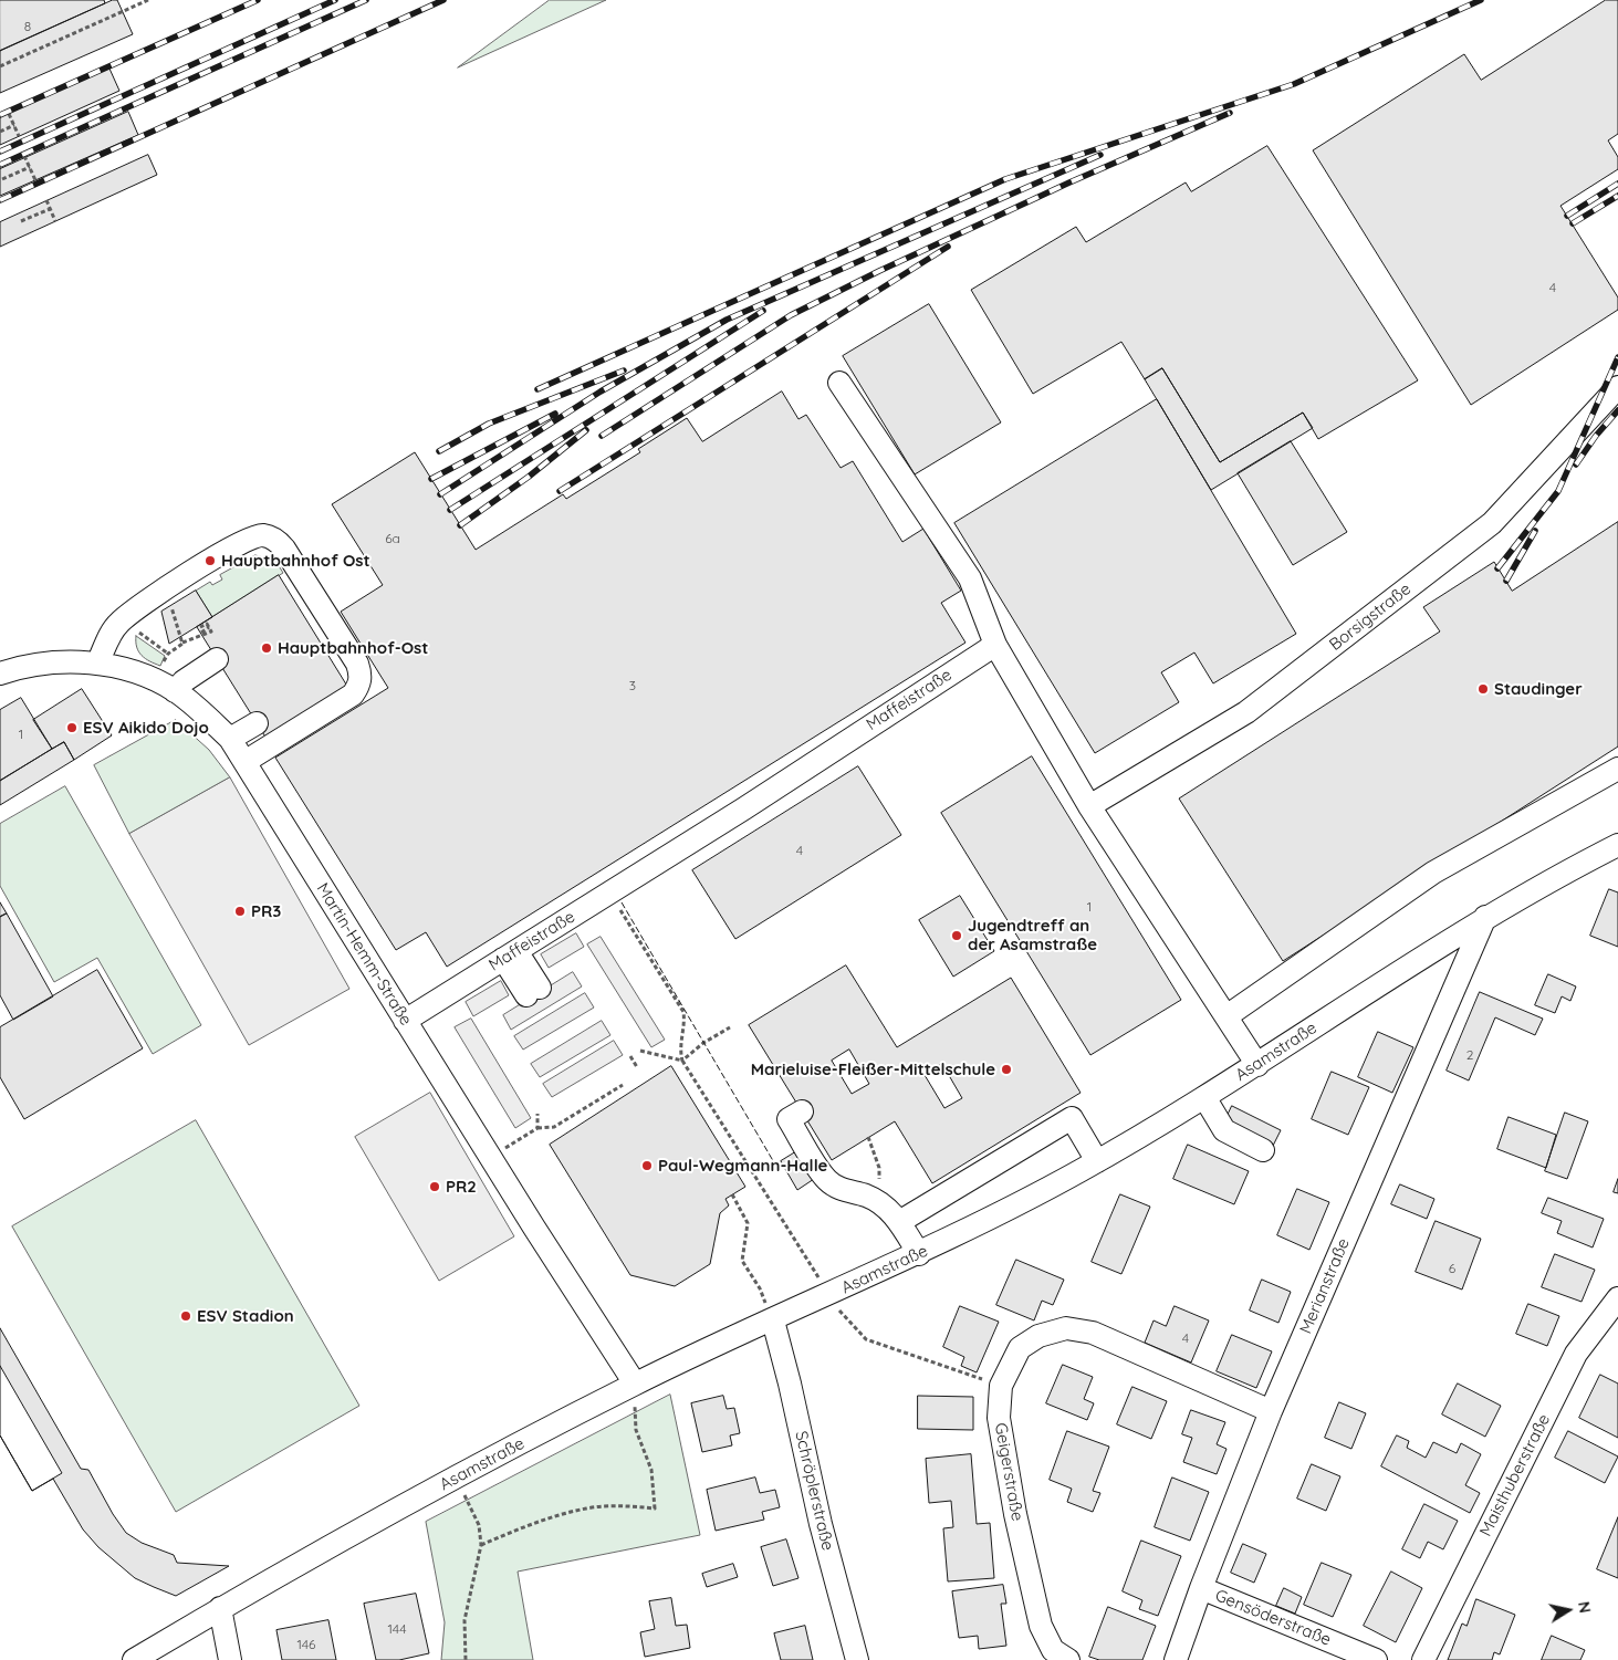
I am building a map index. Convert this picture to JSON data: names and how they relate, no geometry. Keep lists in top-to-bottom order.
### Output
{
  "streets": {
    "street": [
      "Borsigstraße",
      "Maffeistraße",
      "Martin-Hemm-Straße",
      "Asamstraße",
      "Merianstraße",
      "Geigerstraße",
      "Maisthuberstraße",
      "Schröplerstraße",
      "Gensöderstraße"
    ]
  },
  "crossings": [
    ["Maffeistraße", "Martin-Hemm-Straße"],
    ["Martin-Hemm-Straße", "Asamstraße"],
    ["Asamstraße", "Merianstraße"],
    ["Asamstraße", "Schröplerstraße"],
    ["Merianstraße", "Geigerstraße"],
    ["Merianstraße", "Gensöderstraße"]
  ],
  "places": [
    "Hauptbahnhof Ost",
    "Hauptbahnhof-Ost",
    "Staudinger",
    "ESV Aikido Dojo",
    "PR3",
    "Jugendtreff an der Asamstraße",
    "Marieluise-Fleißer-Mittelschule",
    "Paul-Wegmann-Halle",
    "PR2",
    "ESV Stadion"
  ],
  "house_numbers": [
    "8",
    "4",
    "6a",
    "3",
    "1",
    "4",
    "1",
    "2",
    "6",
    "4",
    "144",
    "146"
  ],
  "north": "right"
}
